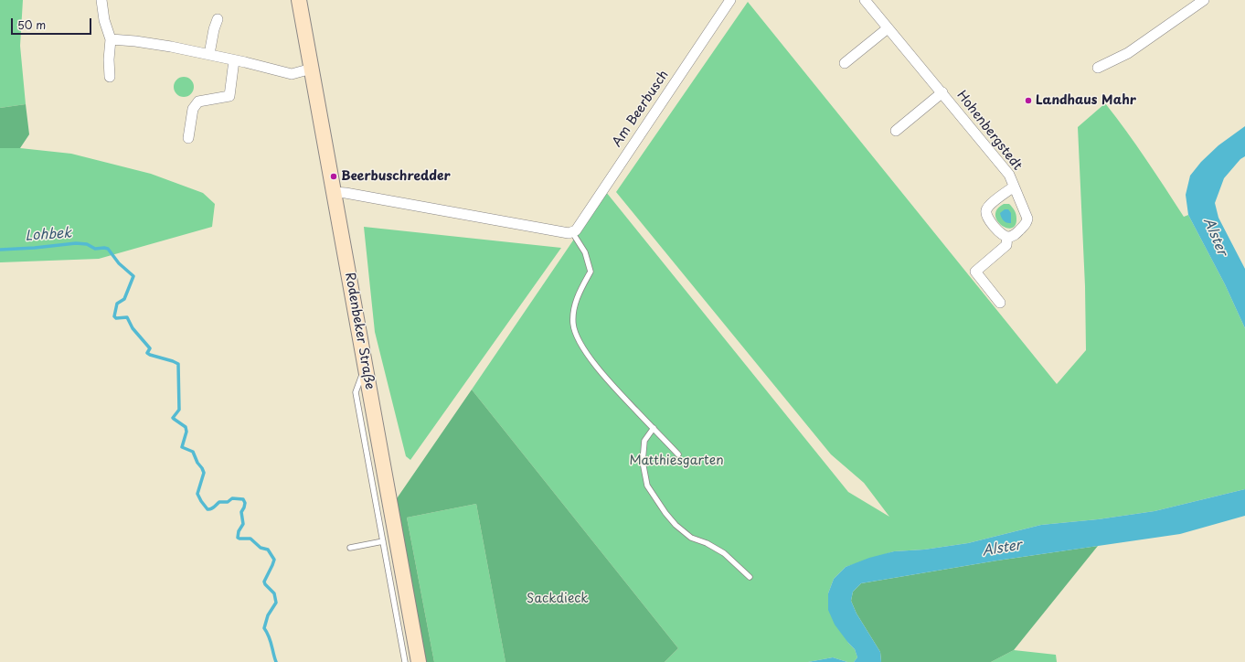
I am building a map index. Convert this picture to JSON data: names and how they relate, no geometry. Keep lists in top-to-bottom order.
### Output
{
  "streets": {
    "street": ["Am Beerbusch", "Hohenbergstedt", "Rodenbeker Straße"]
  },
  "water": ["Lohbek", "Alster"],
  "parks": ["Matthiesgarten", "Sackdieck"],
  "places": ["Landhaus Mahr", "Beerbuschredder"],
  "scale_bar": "50 m"
}
